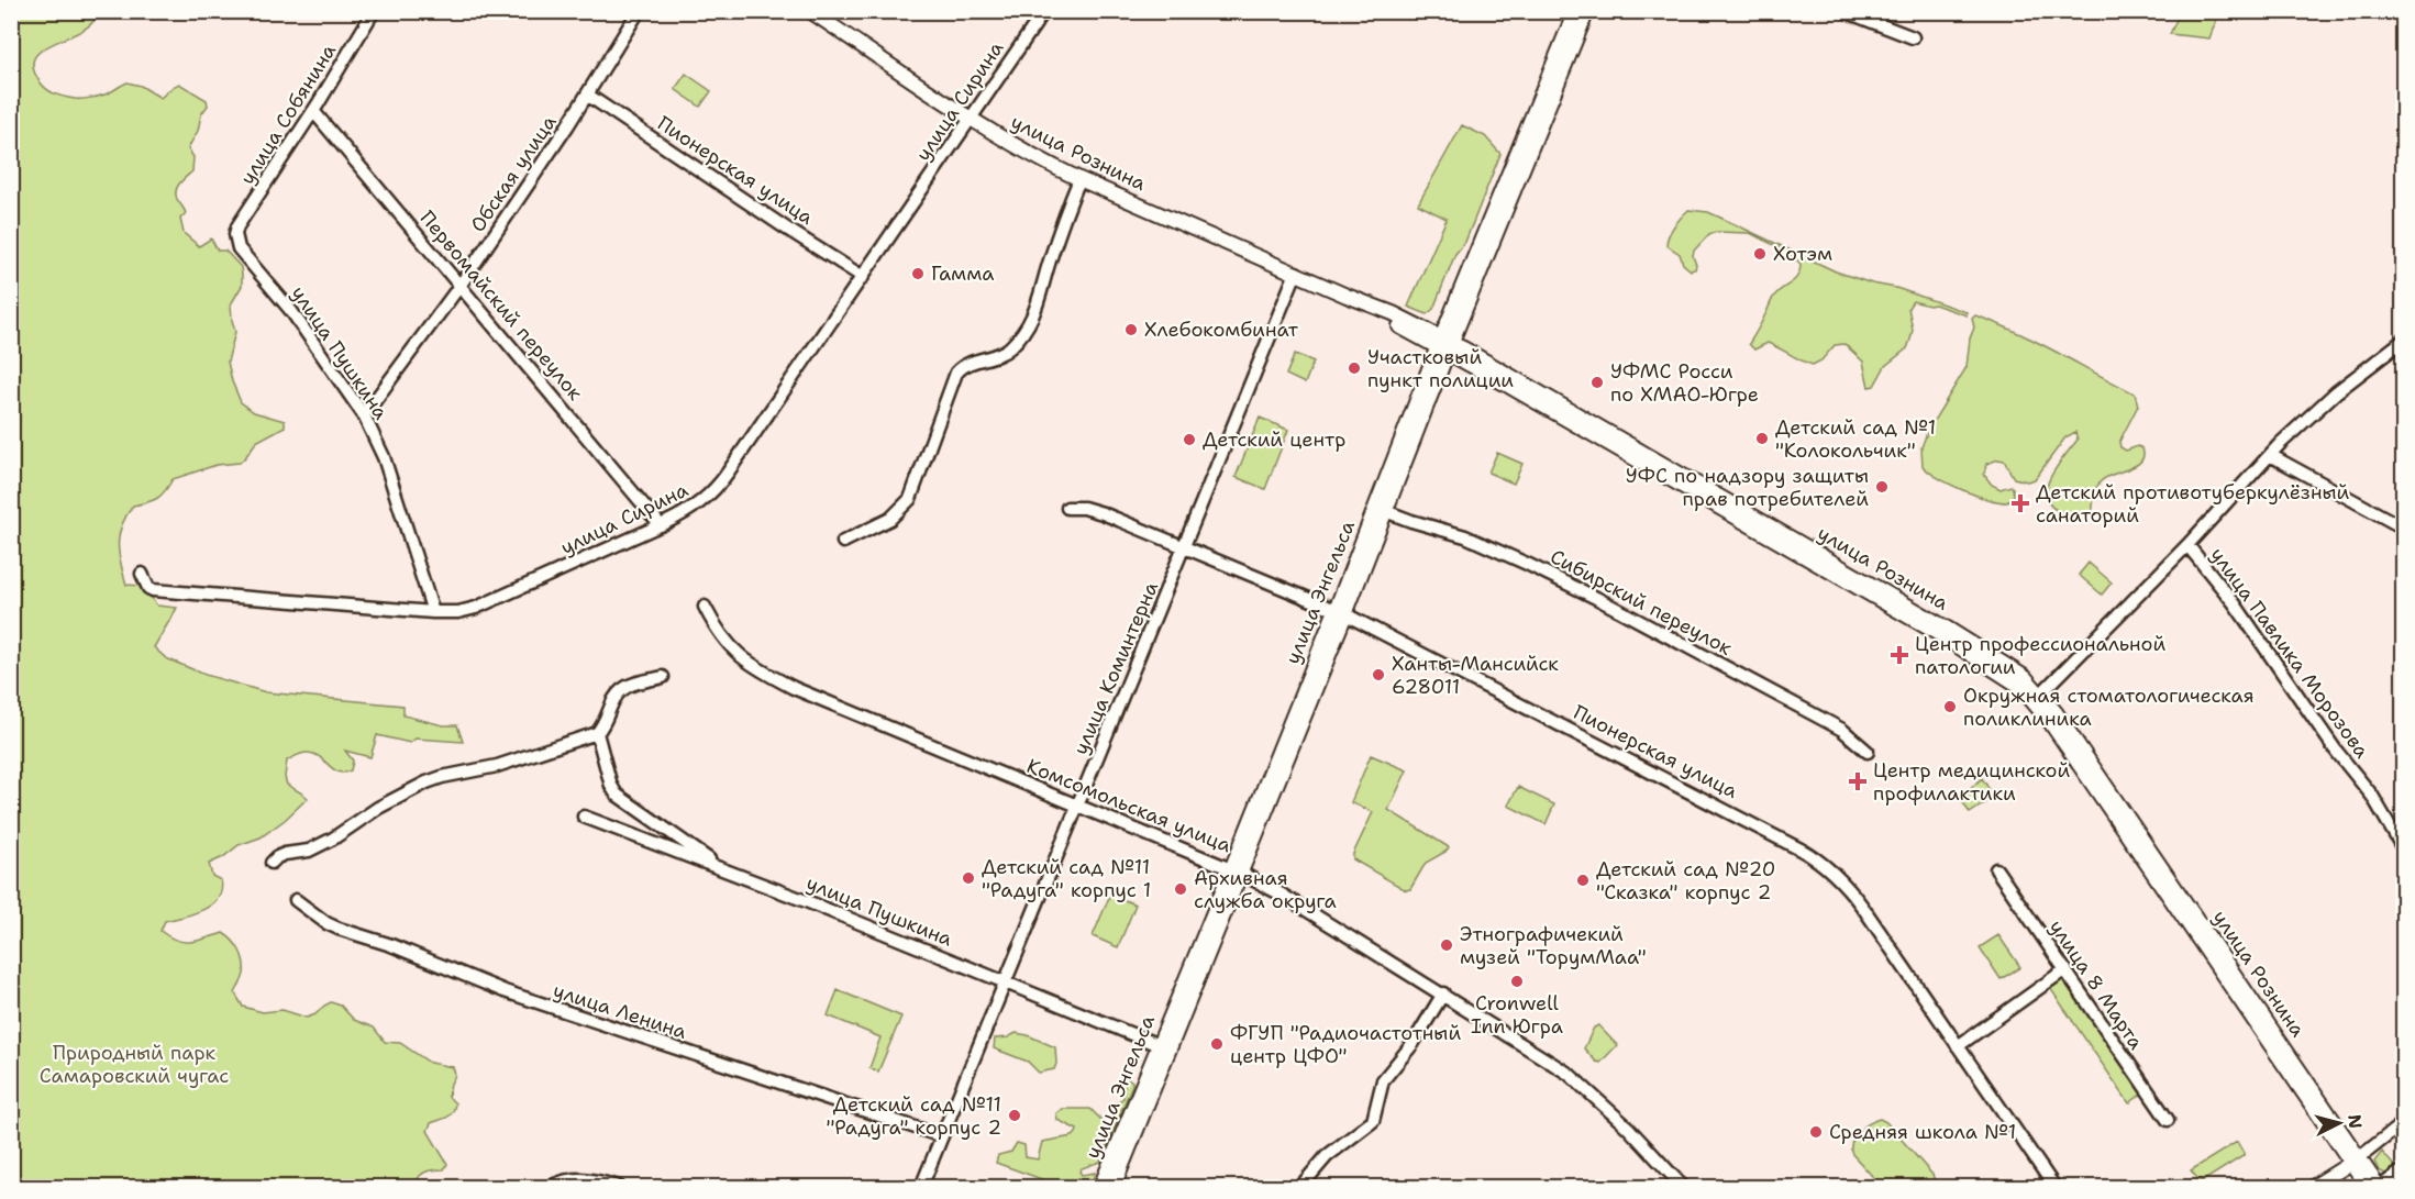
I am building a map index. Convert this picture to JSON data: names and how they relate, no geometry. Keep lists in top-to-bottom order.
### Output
{
  "streets": {
    "main road": ["улица Рознина", "улица Энгельса"],
    "street": [
      "улица Сирина",
      "улица Собянина",
      "Пионерская улица",
      "Обская улица",
      "Первомайский переулок",
      "улица Пушкина",
      "Сибирский переулок",
      "улица Павлика Морозова",
      "улица Коминтерна",
      "Комсомольская улица",
      "улица 8 Марта",
      "улица Ленина"
    ]
  },
  "crossings": [
    ["улица Сирина", "улица Рознина"],
    ["улица Сирина", "Пионерская улица"],
    ["улица Сирина", "Первомайский переулок"],
    ["улица Сирина", "улица Пушкина"],
    ["улица Собянина", "Первомайский переулок"],
    ["улица Собянина", "улица Пушкина"],
    ["улица Рознина", "улица Энгельса"],
    ["улица Рознина", "улица Коминтерна"],
    ["Пионерская улица", "Обская улица"],
    ["Пионерская улица", "улица Энгельса"],
    ["Пионерская улица", "улица Коминтерна"],
    ["Обская улица", "Первомайский переулок"],
    ["Обская улица", "улица Пушкина"],
    ["улица Пушкина", "улица Энгельса"],
    ["улица Пушкина", "улица Коминтерна"],
    ["улица Энгельса", "Сибирский переулок"],
    ["улица Энгельса", "Комсомольская улица"],
    ["улица Коминтерна", "Комсомольская улица"],
    ["улица Коминтерна", "улица Ленина"]
  ],
  "parks": ["Природный парк Самаровский чугас"],
  "places": {
    "other": [
      "Хотэм",
      "Гамма",
      "Хлебокомбинат",
      "Участковый пункт полиции",
      "УФМС Росси по ХМАО-Югре",
      "Детский сад №1 \"Колокольчик\"",
      "Детский центр",
      "УФС по надзору защиты прав потребителей",
      "Ханты-Мансийск 628011",
      "Окружная стоматологическая поликлиника",
      "Детский сад №11 \"Радуга\" корпус 1",
      "Детский сад №20 \"Сказка\" корпус 2",
      "Архивная служба округа",
      "Этнографичекий музей \"ТорумМаа\"",
      "Cronwell Inn Югра",
      "ФГУП \"Радиочастотный центр ЦФО\"",
      "Детский сад №11 \"Радуга\" корпус 2",
      "Средняя школа №1"
    ],
    "health": ["Детский противотуберкулёзный санаторий", "Центр профессиональной патологии", "Центр медицинской профилактики"]
  },
  "north": "right"
}
